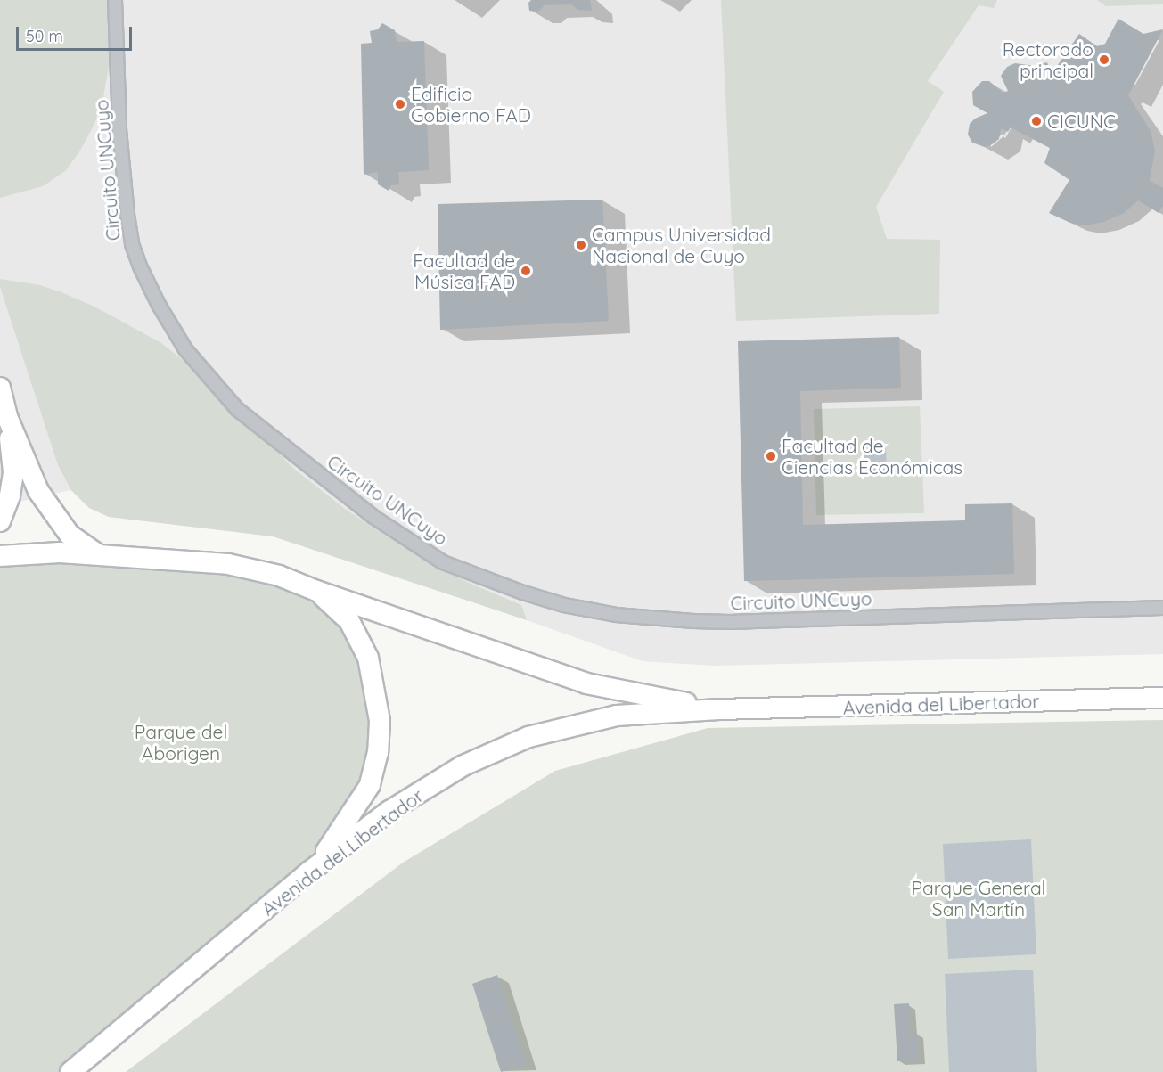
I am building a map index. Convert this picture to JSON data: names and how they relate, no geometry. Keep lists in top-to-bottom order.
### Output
{
  "streets": {
    "main road": ["Avenida del Libertador"],
    "street": ["Circuito UNCuyo"]
  },
  "parks": ["Parque del Aborigen", "Parque General San Martín"],
  "places": [
    "Rectorado principal",
    "Edificio Gobierno FAD",
    "CICUNC",
    "Campus Universidad Nacional de Cuyo",
    "Facultad de Música FAD",
    "Facultad de Ciencias Económicas"
  ],
  "scale_bar": "50 m"
}
